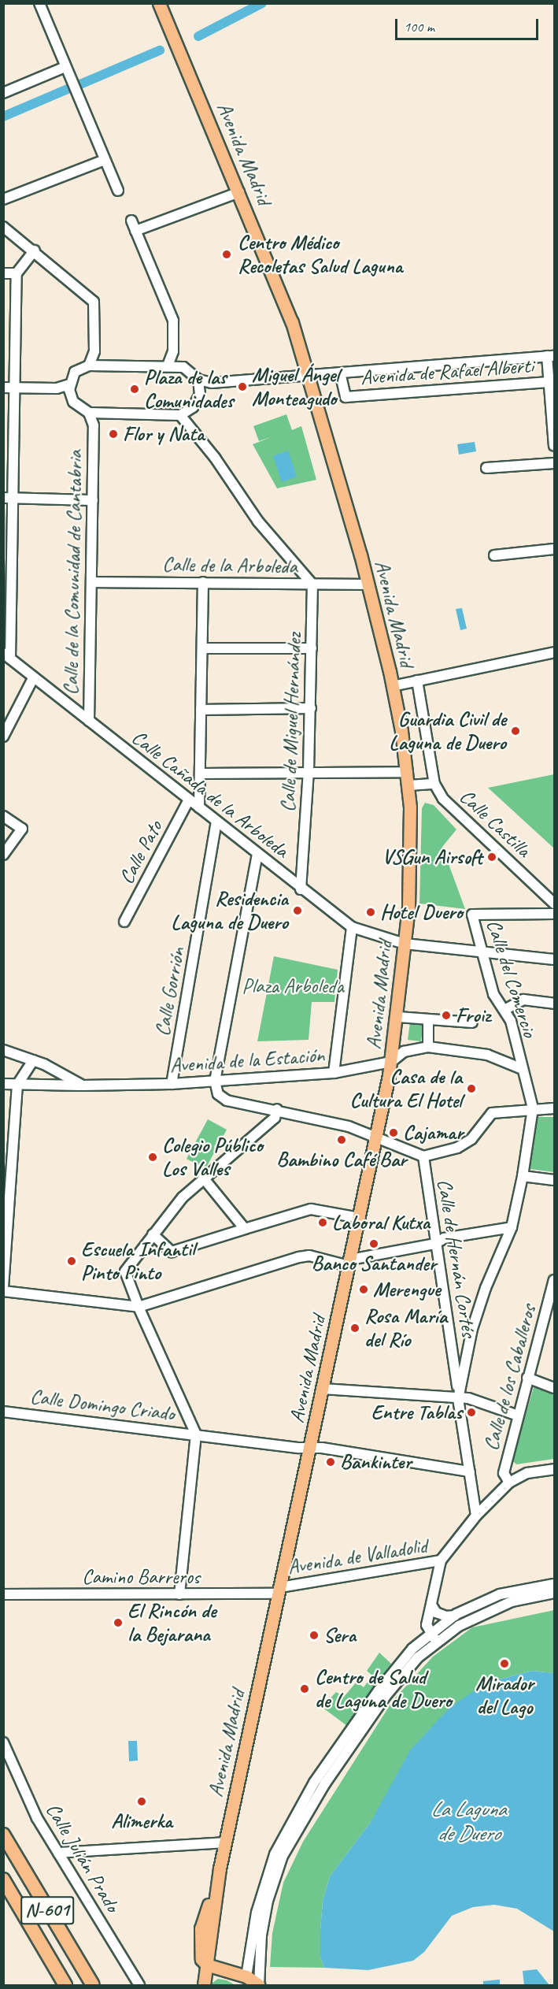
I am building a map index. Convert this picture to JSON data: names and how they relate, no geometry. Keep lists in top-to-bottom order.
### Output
{
  "streets": {
    "highway": ["N-601"],
    "main road": ["Avenida Madrid"],
    "street": [
      "Avenida de Rafael Alberti",
      "Calle de la Arboleda",
      "Calle de la Comunidad de Cantabria",
      "Calle de Miguel Hernández",
      "Calle Cañada de la Arboleda",
      "Calle Castilla",
      "Calle Pato",
      "Calle del Comercio",
      "Calle Gorrión",
      "Avenida de la Estación",
      "Calle de Hernán Cortés",
      "Calle de los Caballeros",
      "Calle Domingo Criado",
      "Avenida de Valladolid",
      "Camino Barreros",
      "Calle Julián Prado"
    ]
  },
  "crossings": [
    ["Avenida Madrid", "Avenida de Rafael Alberti"],
    ["Avenida Madrid", "Calle de la Arboleda"],
    ["Avenida Madrid", "Calle Cañada de la Arboleda"],
    ["Avenida Madrid", "Calle Castilla"],
    ["Avenida Madrid", "Avenida de la Estación"],
    ["Avenida Madrid", "Calle Domingo Criado"],
    ["Avenida Madrid", "Avenida de Valladolid"],
    ["Avenida Madrid", "Camino Barreros"],
    ["Calle de la Arboleda", "Calle de la Comunidad de Cantabria"],
    ["Calle de la Arboleda", "Calle de Miguel Hernández"],
    ["Calle de la Comunidad de Cantabria", "Calle Cañada de la Arboleda"],
    ["Calle de Miguel Hernández", "Calle Cañada de la Arboleda"],
    ["Calle Cañada de la Arboleda", "Calle Pato"],
    ["Calle Cañada de la Arboleda", "Calle del Comercio"],
    ["Calle Cañada de la Arboleda", "Calle Gorrión"],
    ["Calle del Comercio", "Avenida de la Estación"],
    ["Calle Gorrión", "Avenida de la Estación"],
    ["Avenida de Valladolid", "Camino Barreros"]
  ],
  "water": ["La Laguna de Duero"],
  "parks": ["Plaza Arboleda"],
  "places": [
    "Centro Médico Recoletas Salud Laguna",
    "Miguel Ángel Monteagudo",
    "Plaza de las Comunidades",
    "Flor y Nata",
    "Guardia Civil de Laguna de Duero",
    "VSGun Airsoft",
    "Residencia Laguna de Duero",
    "Hotel Duero",
    "Froiz",
    "Casa de la Cultura El Hotel",
    "Cajamar",
    "Bambino Café Bar",
    "Colegio Público Los Valles",
    "Laboral Kutxa",
    "Banco Santander",
    "Escuela Infantil Pinto Pinto",
    "Merengue",
    "Rosa María del Río",
    "Entre Tablas",
    "Bankinter",
    "El Rincón de la Bejarana",
    "Sera",
    "Mirador del Lago",
    "Centro de Salud de Laguna de Duero",
    "Alimerka"
  ],
  "scale_bar": "100 m"
}
